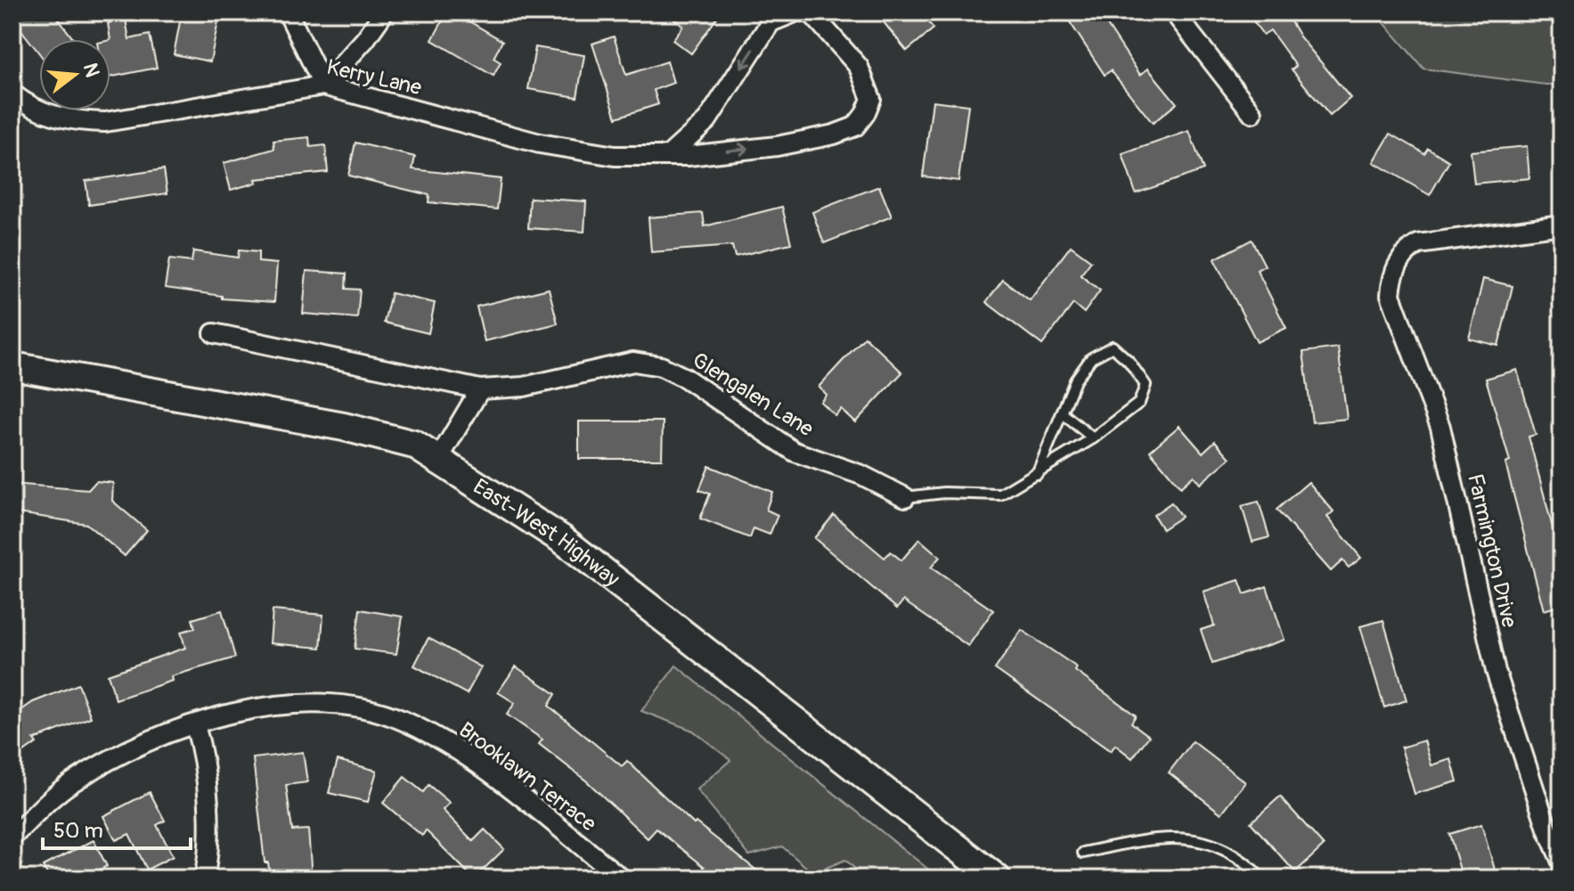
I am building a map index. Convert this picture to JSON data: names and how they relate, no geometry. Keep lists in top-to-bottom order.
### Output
{
  "streets": {
    "main road": ["East-West Highway"],
    "street": [
      "Kerry Lane",
      "Glengalen Lane",
      "Farmington Drive",
      "Brooklawn Terrace"
    ]
  },
  "scale_bar": "50 m",
  "north": "right"
}
